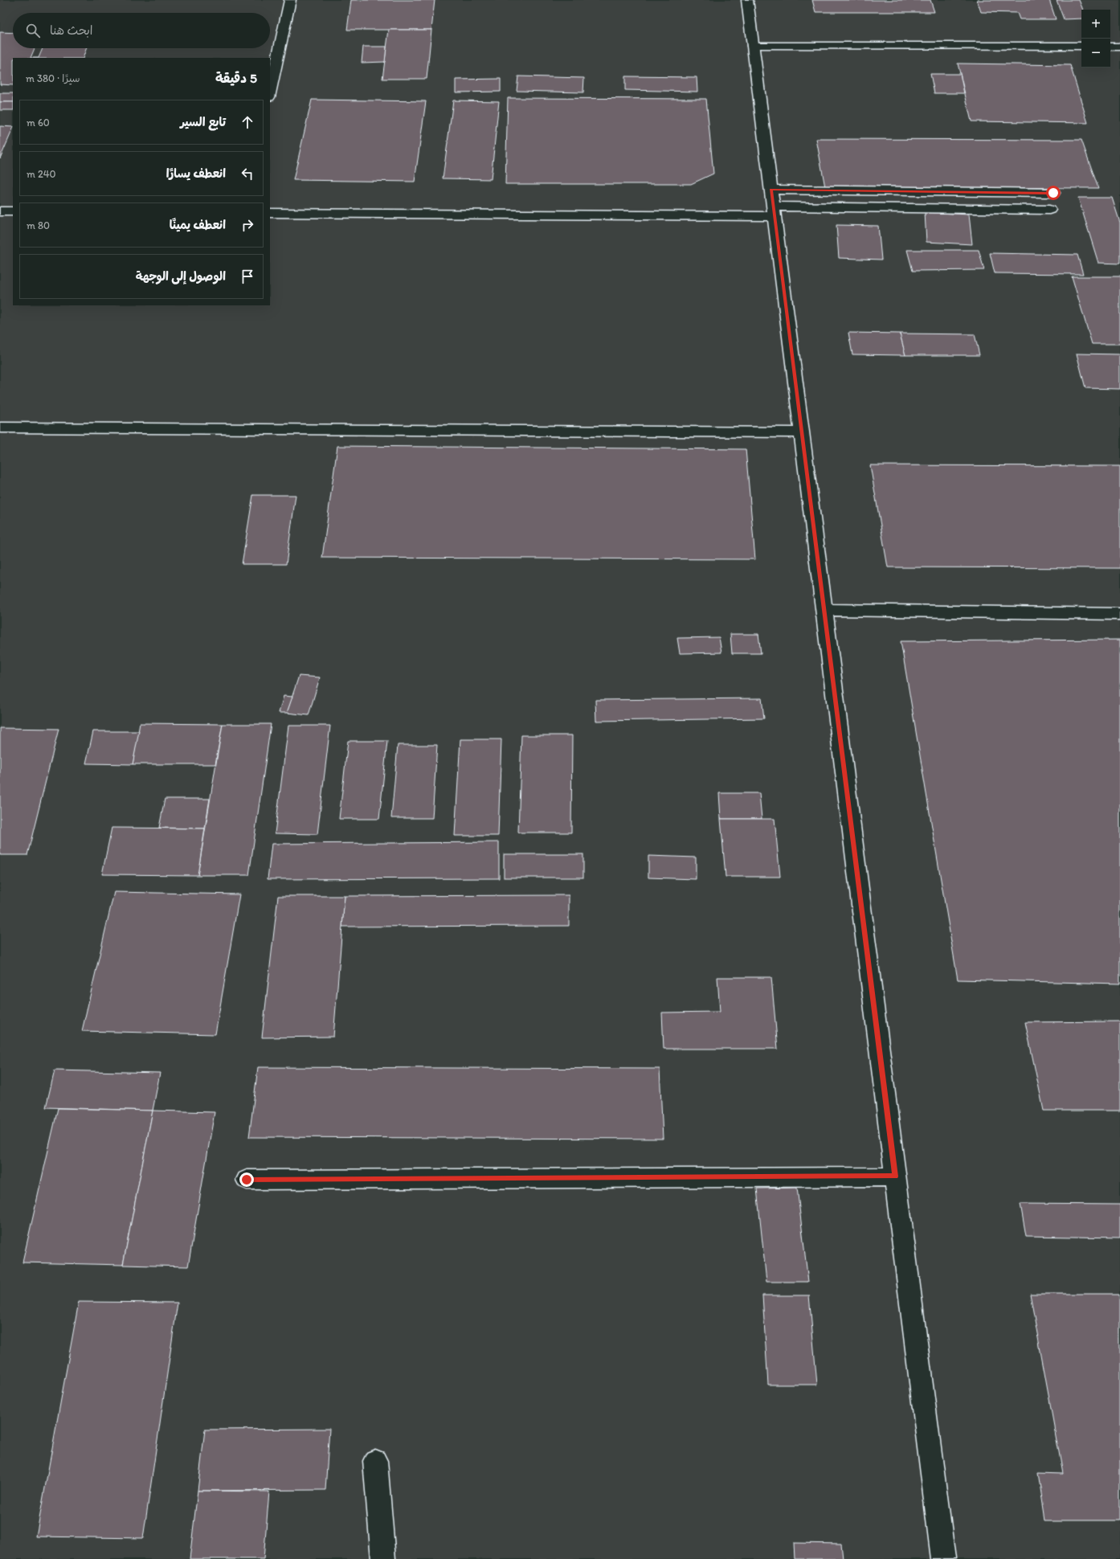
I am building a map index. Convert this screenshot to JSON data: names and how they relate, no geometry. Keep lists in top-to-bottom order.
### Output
{
  "page": {
    "map_buttons": ["+", "−"],
    "search": "ابحث هنا",
    "heading": ["5 دقيقة", "سيرًا · 380 m"],
    "list": [
      ["تابع السير", "60 m"],
      ["انعطف يسارًا", "240 m"],
      ["انعطف يمينًا", "80 m"],
      "الوصول إلى الوجهة"
    ]
  }
}
